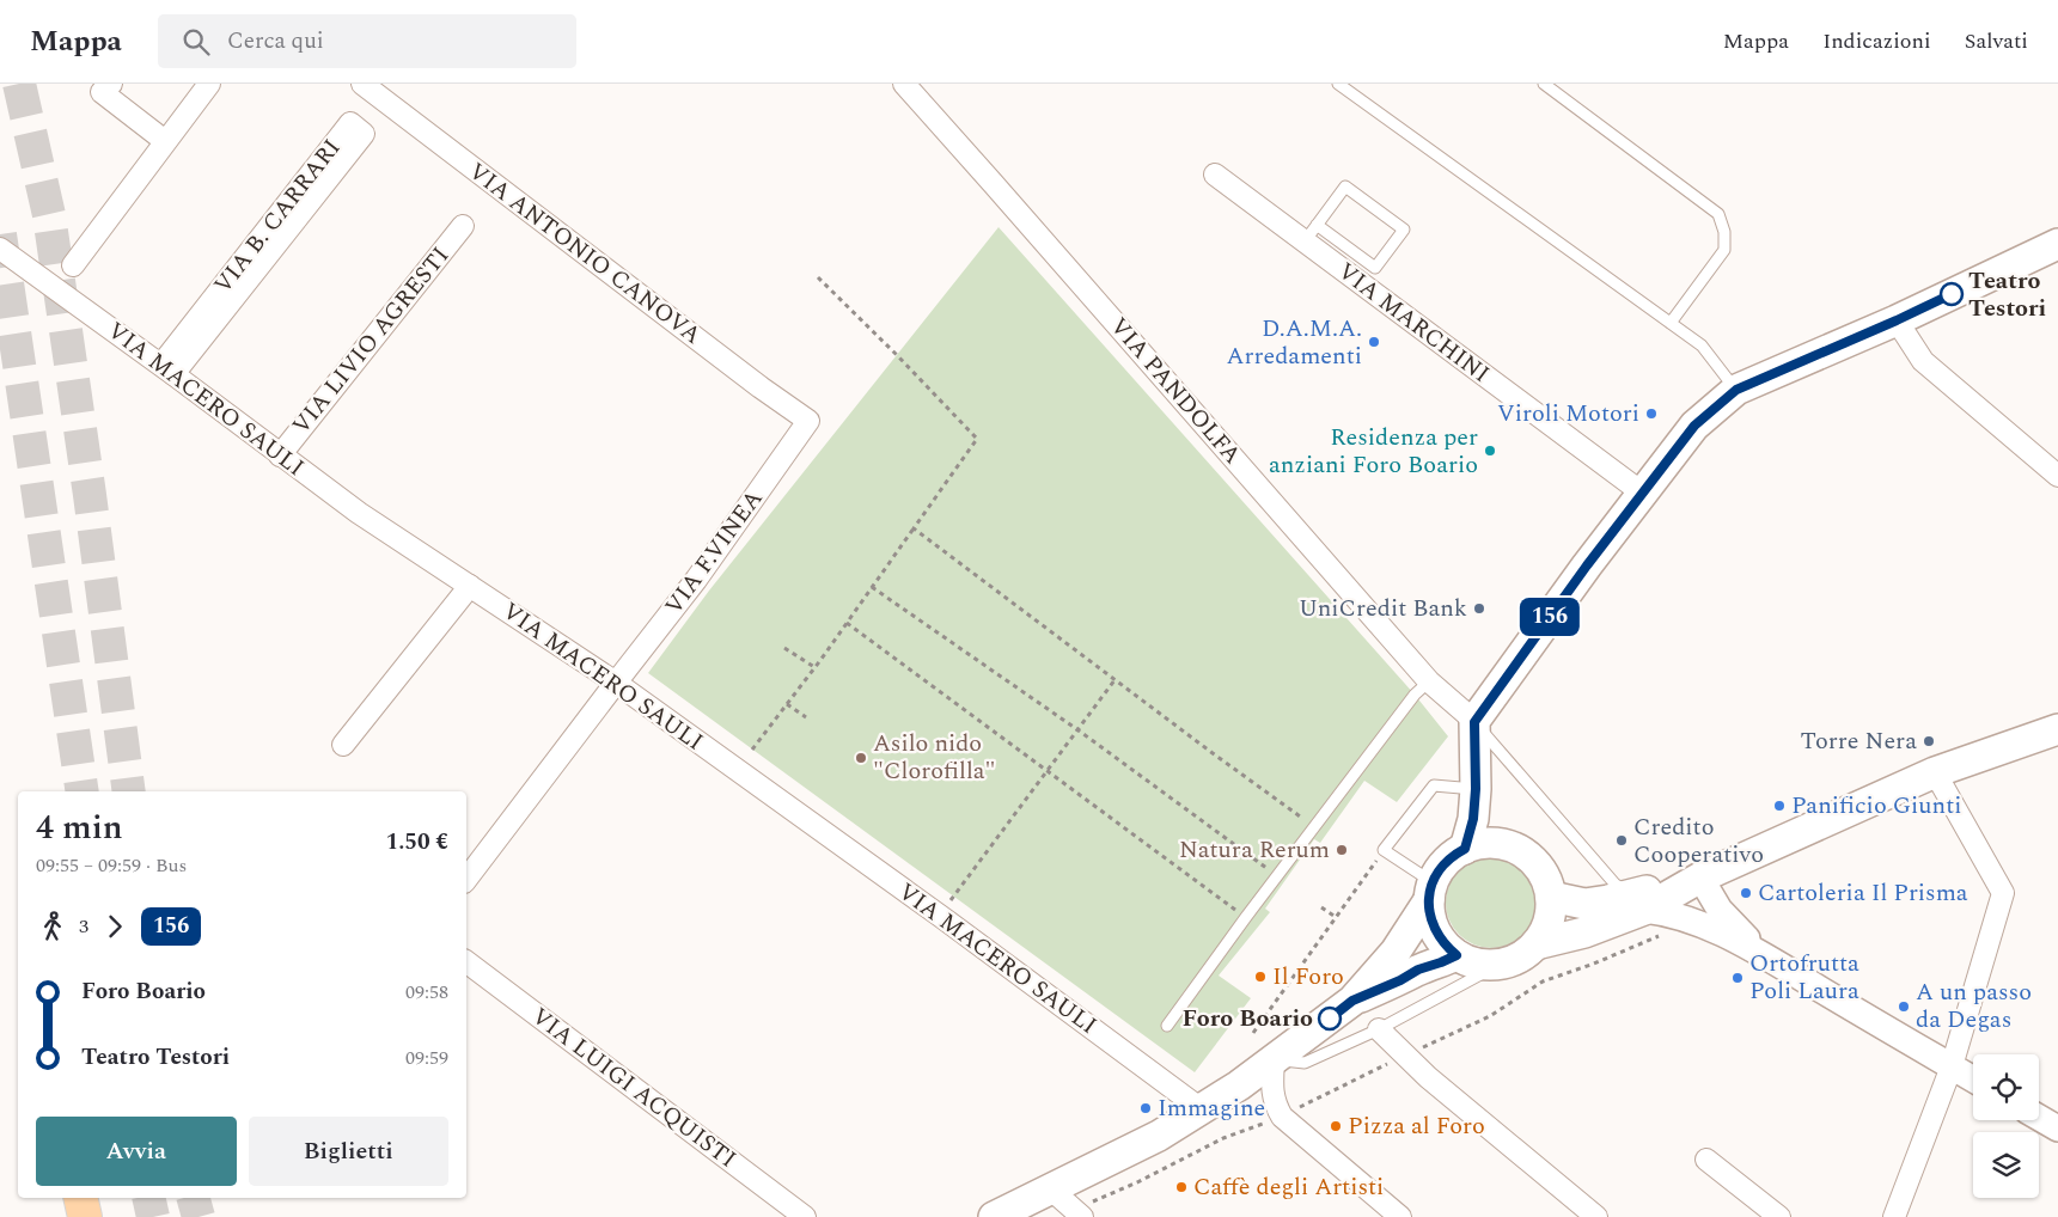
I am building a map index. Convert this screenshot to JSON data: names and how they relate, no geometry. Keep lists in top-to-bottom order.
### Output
{
  "streets": {
    "street": [
      "VIA B. CARRARI",
      "VIA ANTONIO CANOVA",
      "VIA MARCHINI",
      "VIA LIVIO AGRESTI",
      "VIA PANDOLFA",
      "VIA MACERO SAULI",
      "VIA F.VINEA",
      "VIA LUIGI ACQUISTI"
    ]
  },
  "crossings": [
    ["VIA B. CARRARI", "VIA MACERO SAULI"],
    ["VIA ANTONIO CANOVA", "VIA F.VINEA"],
    ["VIA LIVIO AGRESTI", "VIA MACERO SAULI"],
    ["VIA MACERO SAULI", "VIA F.VINEA"]
  ],
  "places": [
    "Teatro Testori",
    "D.A.M.A. Arredamenti",
    "Viroli Motori",
    "Residenza per anziani Foro Boario",
    "UniCredit Bank",
    "Torre Nera",
    "Asilo nido \"Clorofilla\"",
    "Panificio Giunti",
    "Credito Cooperativo",
    "Natura Rerum",
    "Cartoleria Il Prisma",
    "Il Foro",
    "Ortofrutta Poli Laura",
    "A un passo da Degas",
    "Foro Boario",
    "Immagine",
    "Pizza al Foro",
    "Caffè degli Artisti"
  ],
  "lines": ["bus line 156"],
  "page": {
    "header": "Mappa",
    "search": "Cerca qui",
    "nav": ["Mappa", "Indicazioni", "Salvati"],
    "on_map": "156",
    "heading": ["4 min", "09:55 – 09:59 · Bus", "1.50 €"],
    "legs": ["3", "156"],
    "list": [
      {
        "name": "Foro Boario",
        "value": "09:58"
      },
      {
        "name": "Teatro Testori",
        "value": "09:59"
      }
    ],
    "buttons": ["Avvia", "Biglietti"]
  }
}
